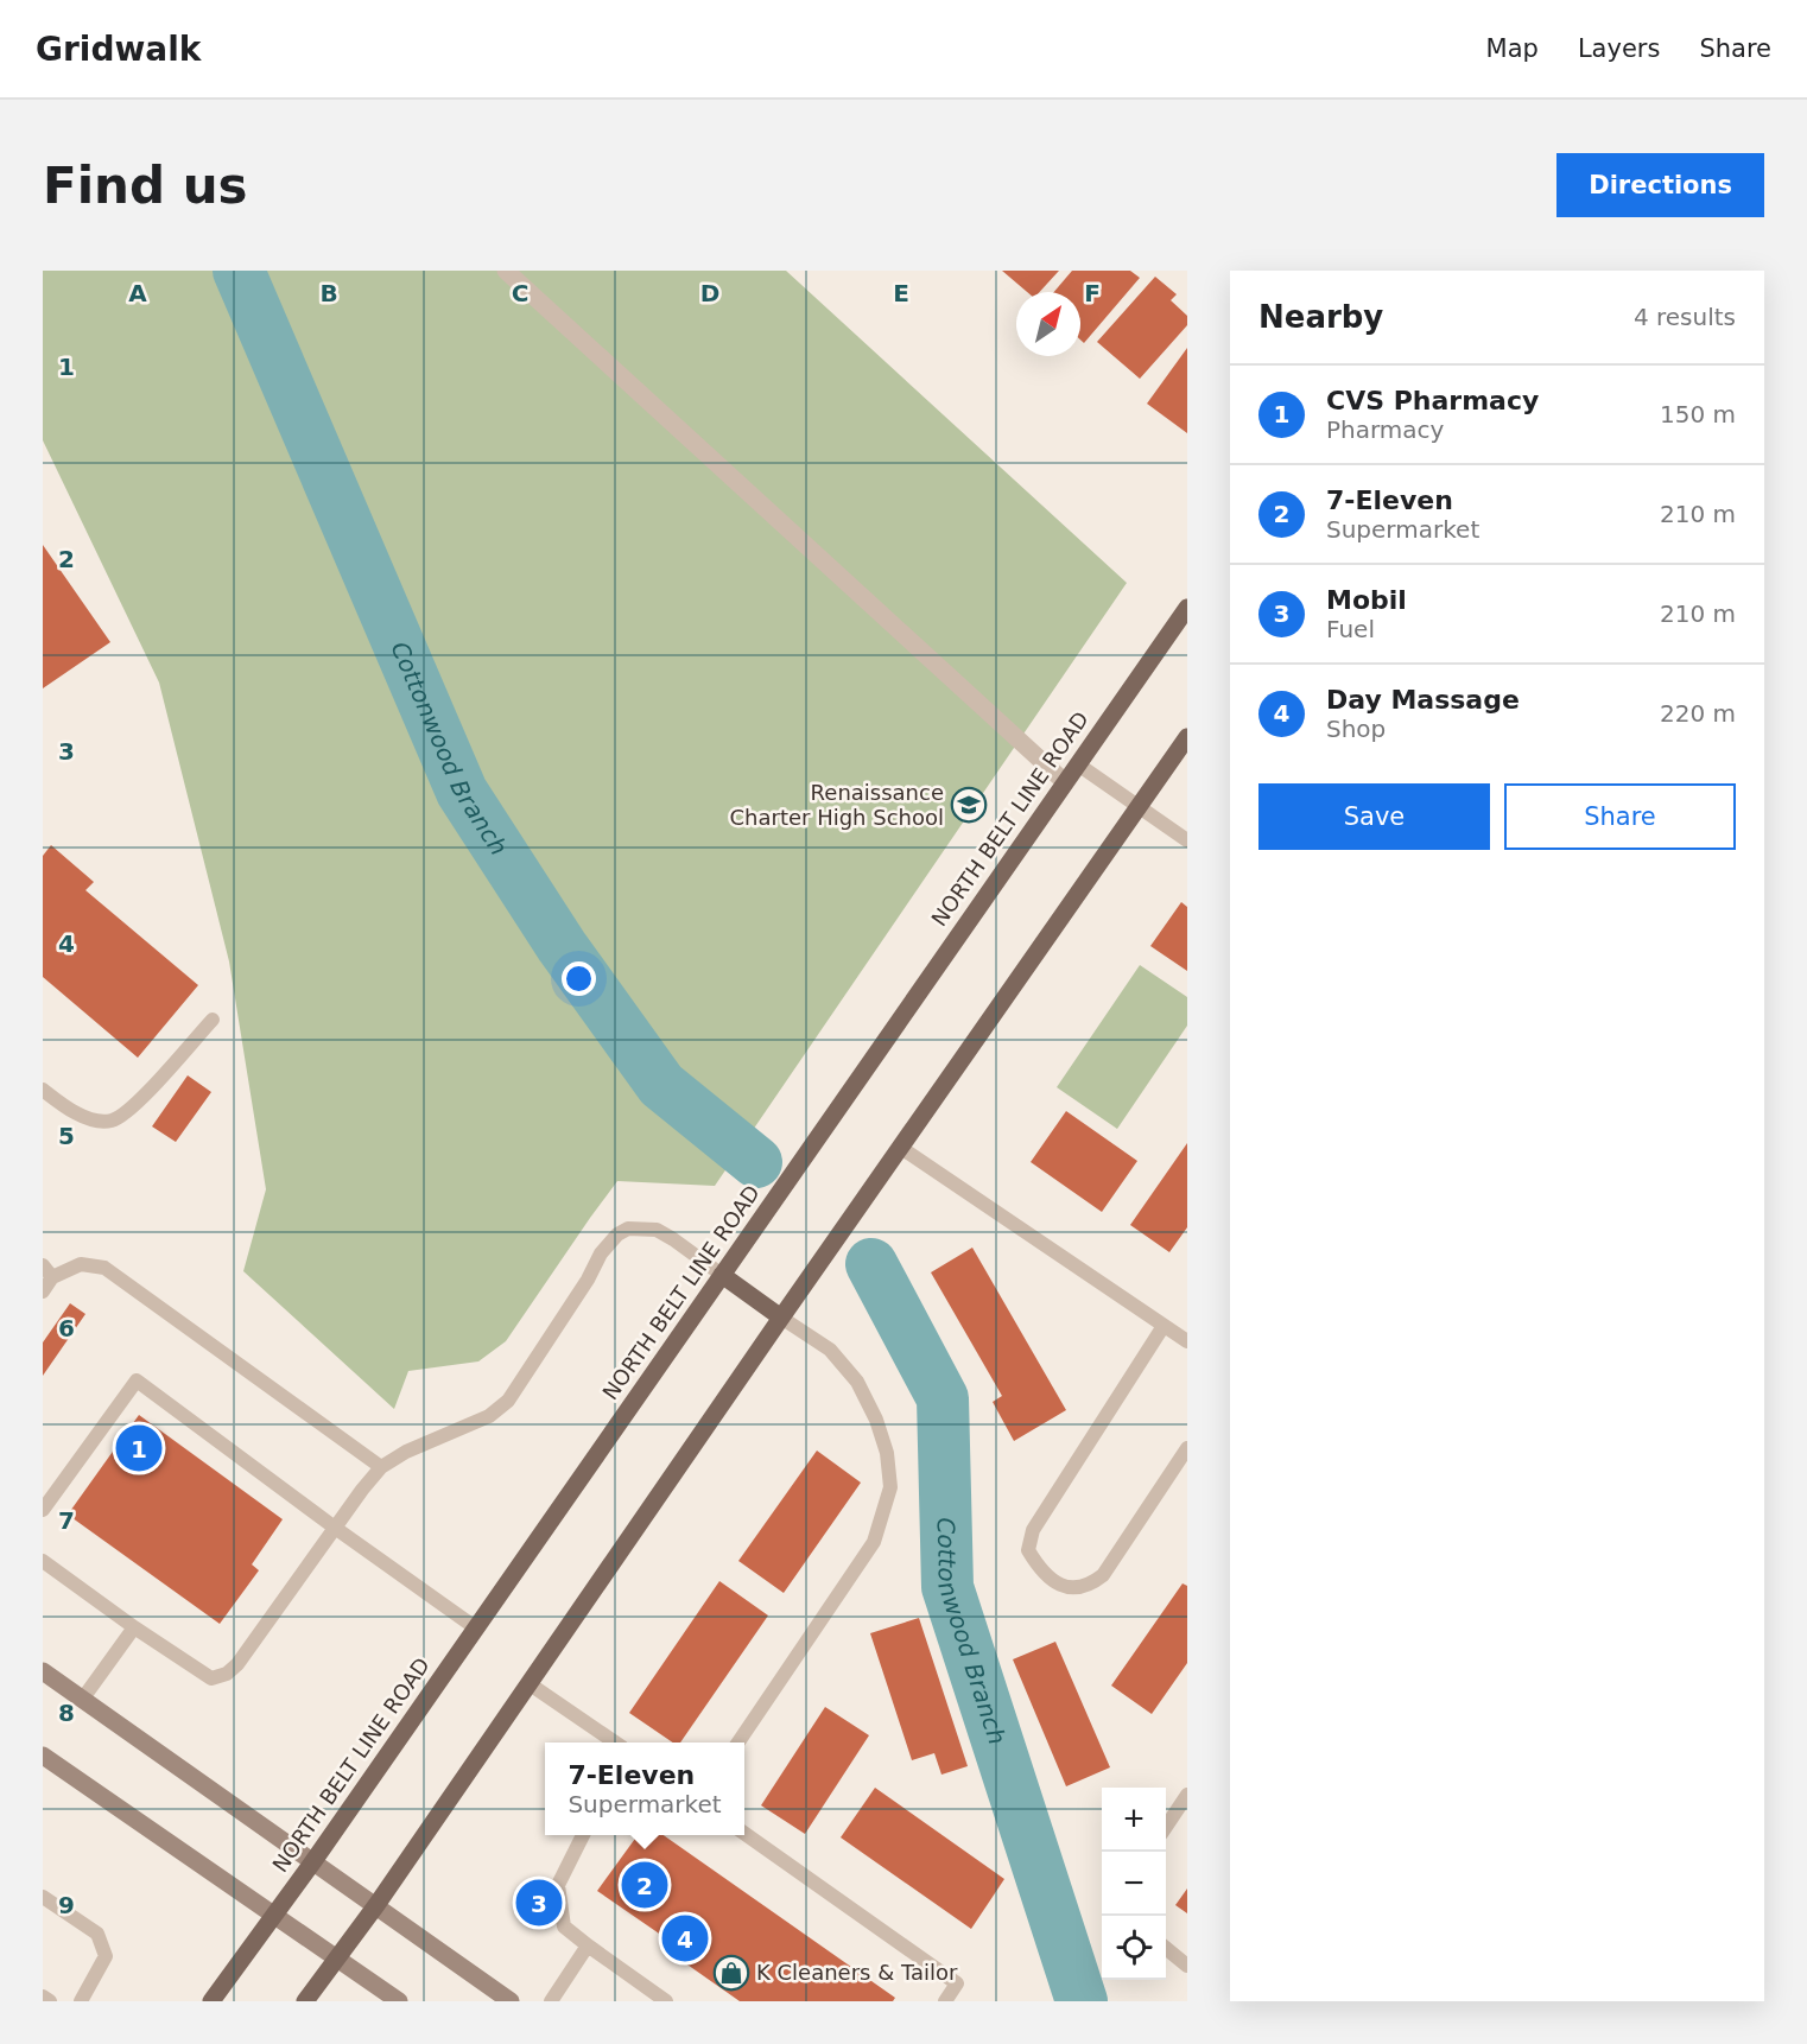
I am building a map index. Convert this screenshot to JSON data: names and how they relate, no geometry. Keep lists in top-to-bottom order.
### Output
{
  "streets": {
    "main road": ["NORTH BELT LINE ROAD"]
  },
  "water": ["Cottonwood Branch"],
  "places": {
    "school or university": ["Renaissance Charter High School"],
    "shop": ["K Cleaners & Tailor"]
  },
  "north": "top right",
  "page": {
    "header": "Gridwalk",
    "nav": ["Map", "Layers", "Share"],
    "buttons": [
      "Directions",
      ["Save", "Share"]
    ],
    "title": "Find us",
    "heading": ["Nearby", "4 results"],
    "list": [
      {
        "mark": "1",
        "name": "CVS Pharmacy",
        "note": "Pharmacy",
        "value": "150 m"
      },
      {
        "mark": "2",
        "name": "7-Eleven",
        "note": "Supermarket",
        "value": "210 m"
      },
      {
        "mark": "3",
        "name": "Mobil",
        "note": "Fuel",
        "value": "210 m"
      },
      {
        "mark": "4",
        "name": "Day Massage",
        "note": "Shop",
        "value": "220 m"
      }
    ],
    "pins": [
      "1",
      "2",
      "3",
      "4"
    ],
    "popup": ["7-Eleven", "Supermarket"],
    "map_buttons": ["+", "−"]
  },
  "grid": {
    "columns": [
      "A",
      "B",
      "C",
      "D",
      "E",
      "F"
    ],
    "rows": [
      "1",
      "2",
      "3",
      "4",
      "5",
      "6",
      "7",
      "8",
      "9"
    ]
  }
}
